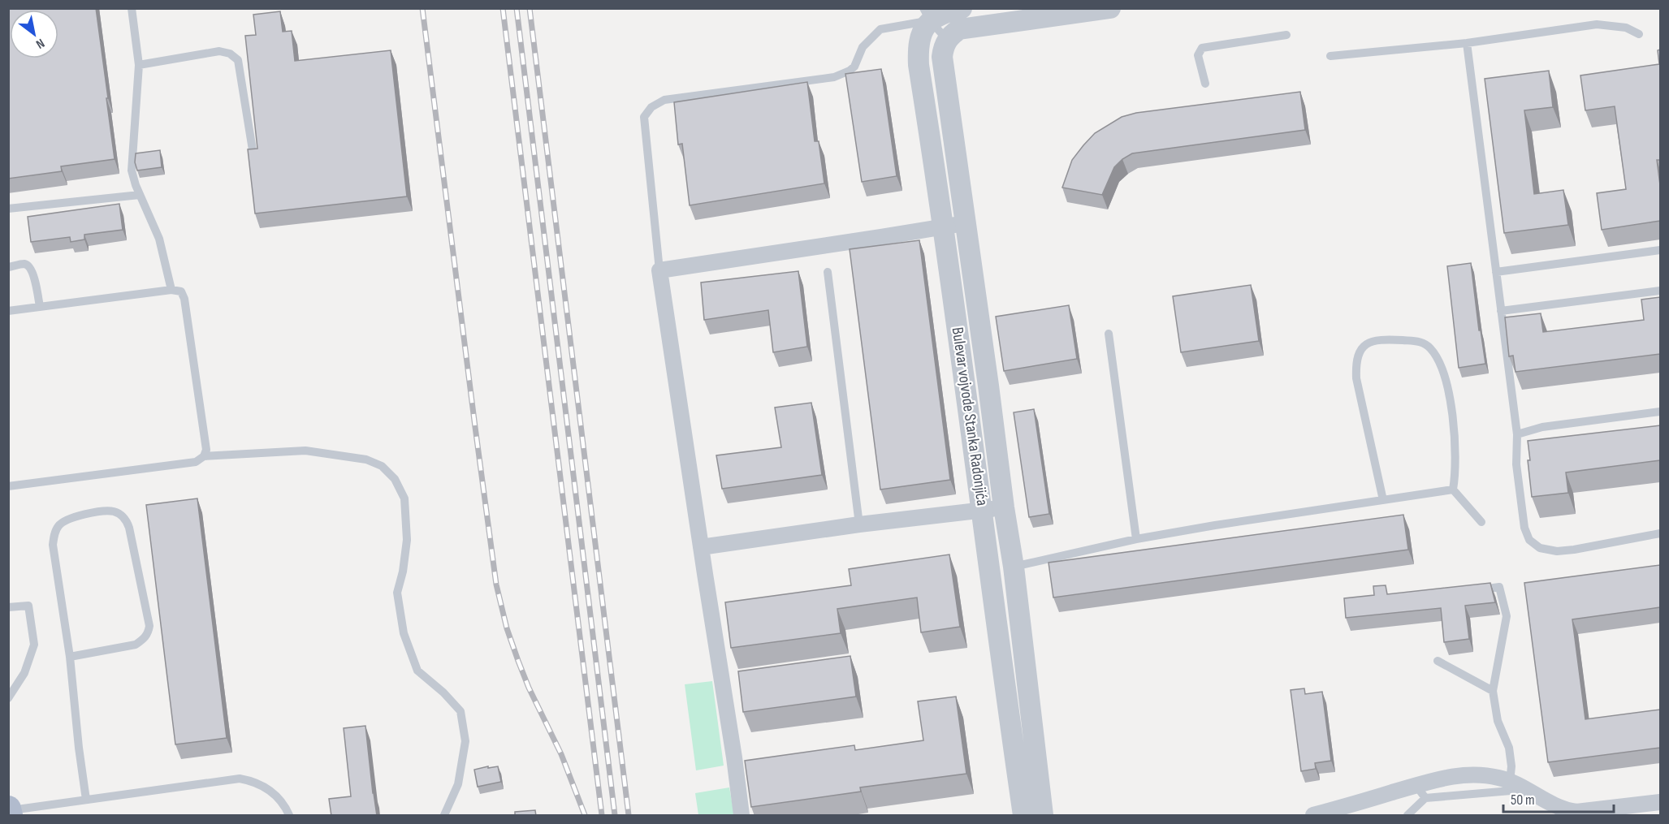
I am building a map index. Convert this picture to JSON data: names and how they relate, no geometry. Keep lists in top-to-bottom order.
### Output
{
  "streets": {
    "street": ["Bulevar vojvode Stanka Radonjića"]
  },
  "scale_bar": "50 m",
  "north": "bottom right"
}
